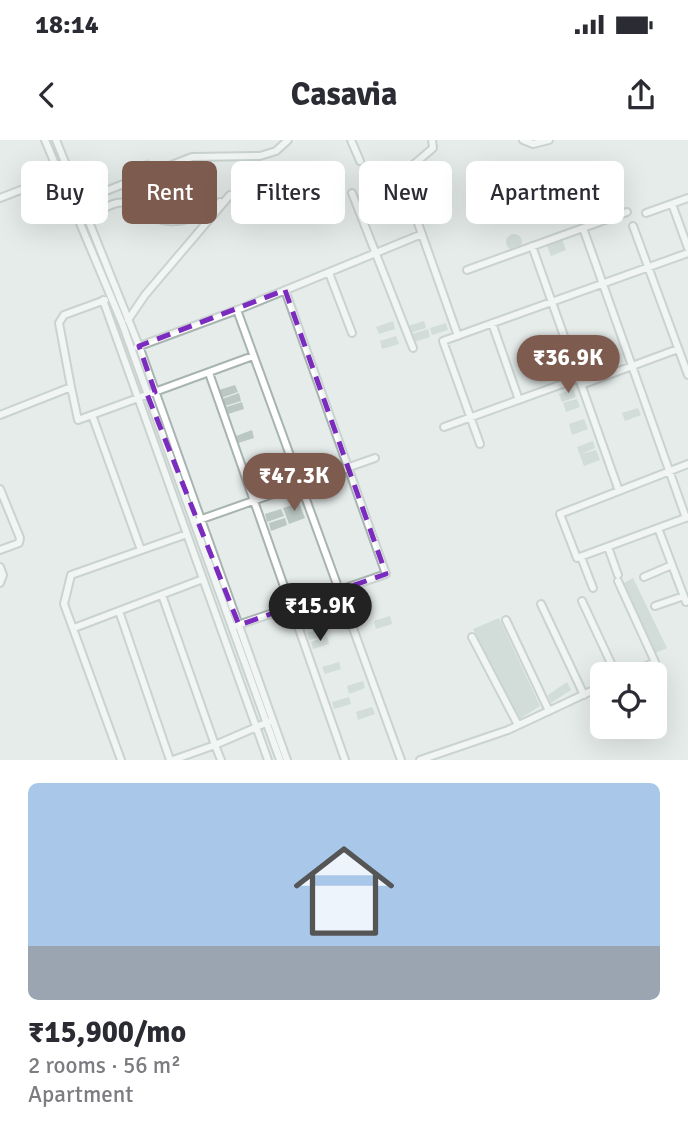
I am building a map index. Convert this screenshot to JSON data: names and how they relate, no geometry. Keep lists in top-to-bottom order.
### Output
{
  "page": {
    "status": "18:14",
    "header": "Casavia",
    "chip": [
      "Buy",
      "Rent",
      "Filters",
      "New",
      "Apartment"
    ],
    "price": ["₹36.9K", "₹47.3K", "₹15.9K"],
    "list": [
      {
        "name": "₹15,900/mo",
        "note": "2 rooms · 56 m² · Apartment"
      }
    ]
  }
}
